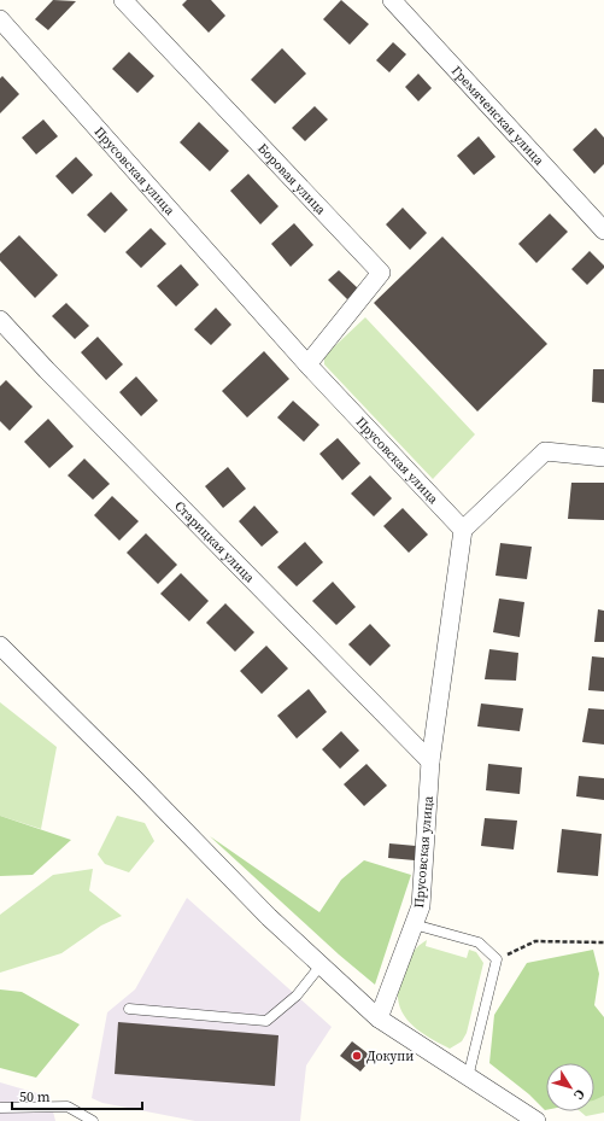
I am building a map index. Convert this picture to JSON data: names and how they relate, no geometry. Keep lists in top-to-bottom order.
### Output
{
  "streets": {
    "street": [
      "Гремяченская улица",
      "Прусовская улица",
      "Боровая улица",
      "Старицкая улица"
    ]
  },
  "crossings": [
    ["Прусовская улица", "Боровая улица"],
    ["Прусовская улица", "Старицкая улица"]
  ],
  "places": ["Докупи"],
  "scale_bar": "50 m",
  "north": "bottom right"
}
